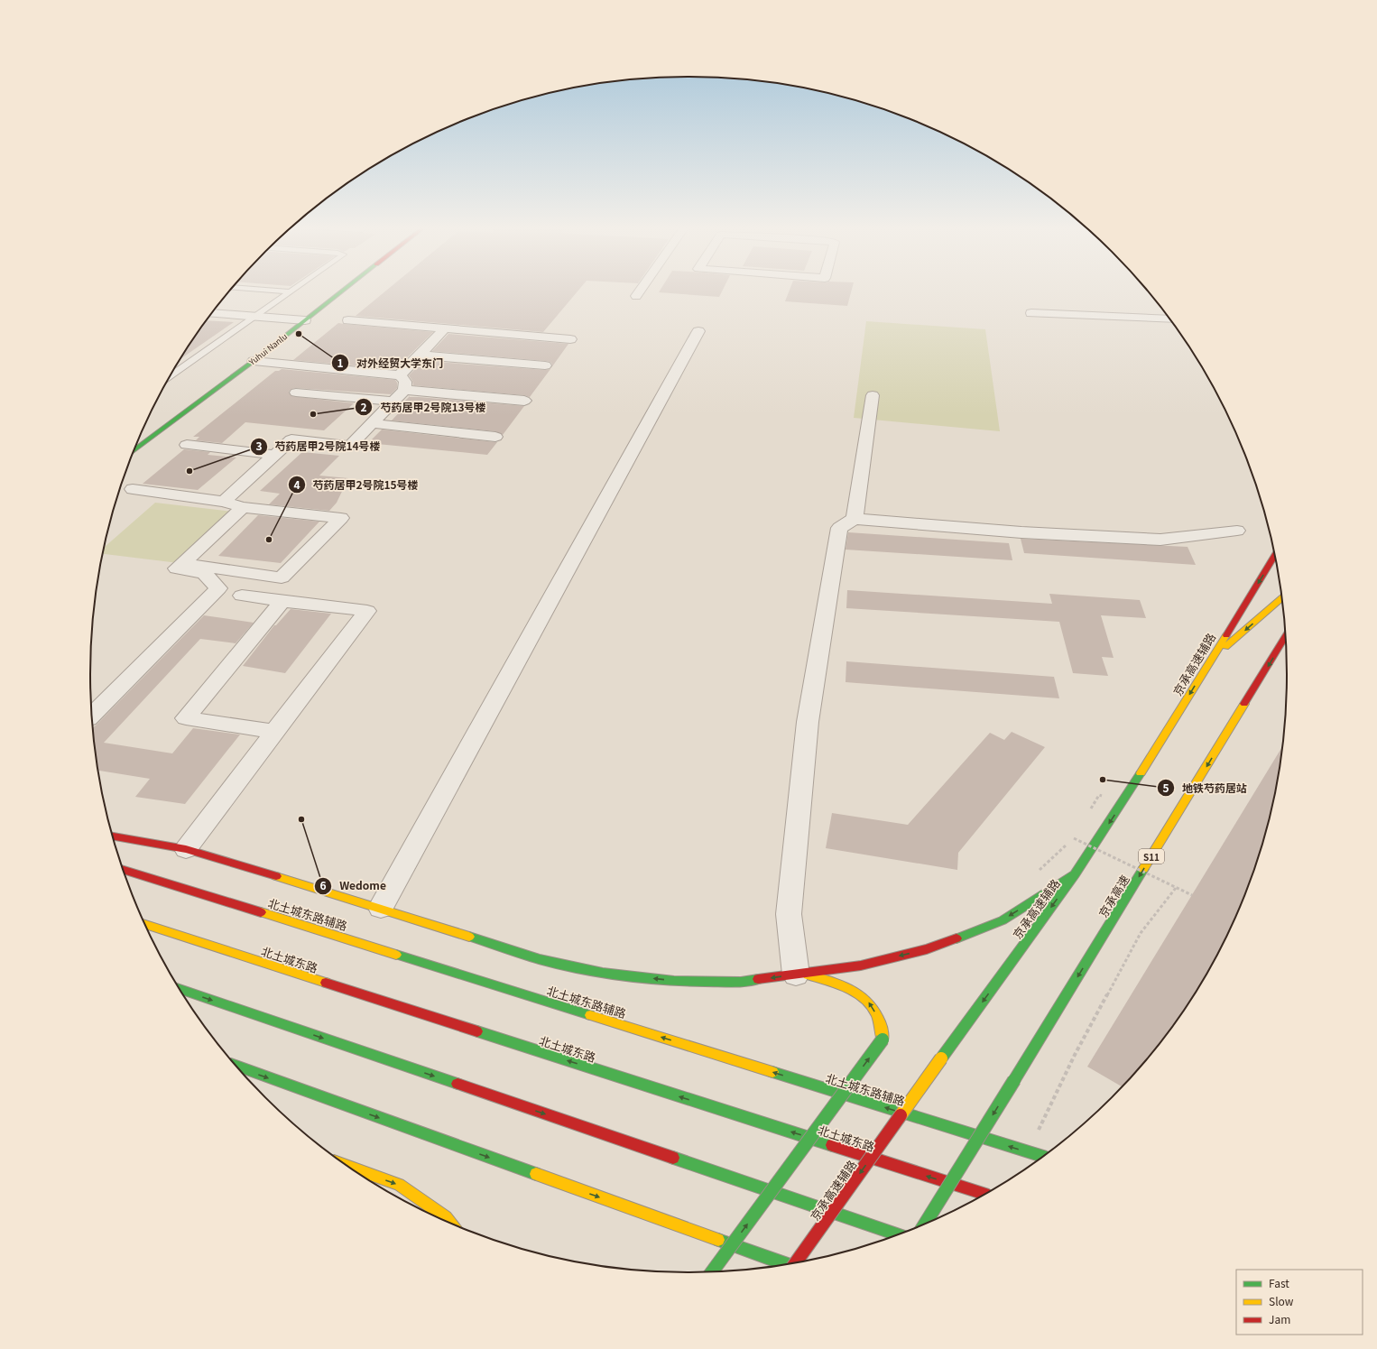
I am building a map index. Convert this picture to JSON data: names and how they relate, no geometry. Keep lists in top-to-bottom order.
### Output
{
  "streets": {
    "main road": [
      "Yuhui Nanlu",
      "京承高速辅路",
      "S11",
      "京承高速",
      "北土城东路辅路",
      "北土城东路"
    ]
  },
  "one_way": ["京承高速辅路", "京承高速"],
  "places": [
    "对外经贸大学东门",
    "芍药居甲2号院13号楼",
    "芍药居甲2号院14号楼",
    "芍药居甲2号院15号楼",
    "地铁芍药居站",
    "Wedome"
  ],
  "legend": ["Fast", "Slow", "Jam"]
}
